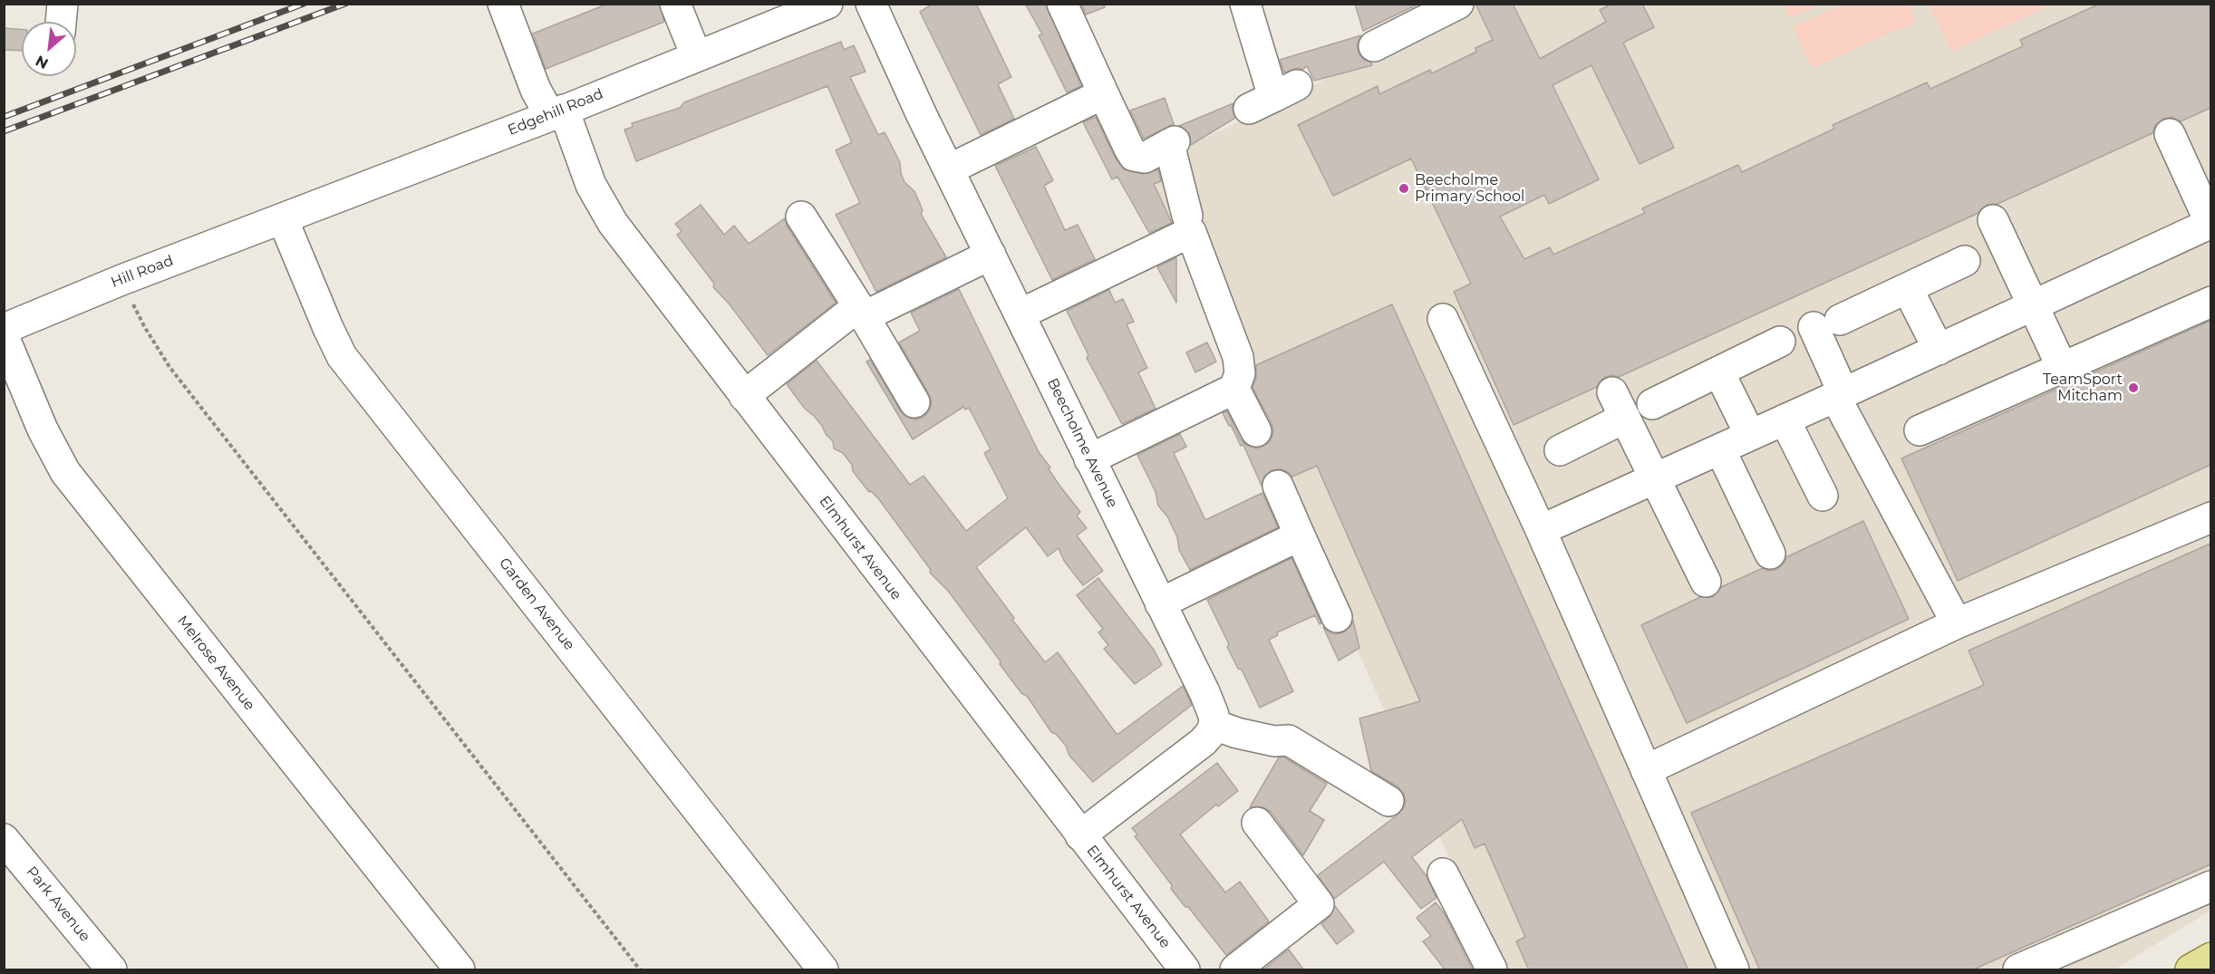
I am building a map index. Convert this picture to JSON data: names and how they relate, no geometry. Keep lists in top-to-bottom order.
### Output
{
  "streets": {
    "street": [
      "Edgehill Road",
      "Hill Road",
      "Beecholme Avenue",
      "Elmhurst Avenue",
      "Garden Avenue",
      "Melrose Avenue",
      "Park Avenue"
    ]
  },
  "crossings": [
    ["Edgehill Road", "Hill Road"],
    ["Edgehill Road", "Elmhurst Avenue"],
    ["Edgehill Road", "Garden Avenue"],
    ["Hill Road", "Garden Avenue"]
  ],
  "places": ["Beecholme Primary School", "TeamSport Mitcham"],
  "north": "bottom left"
}
